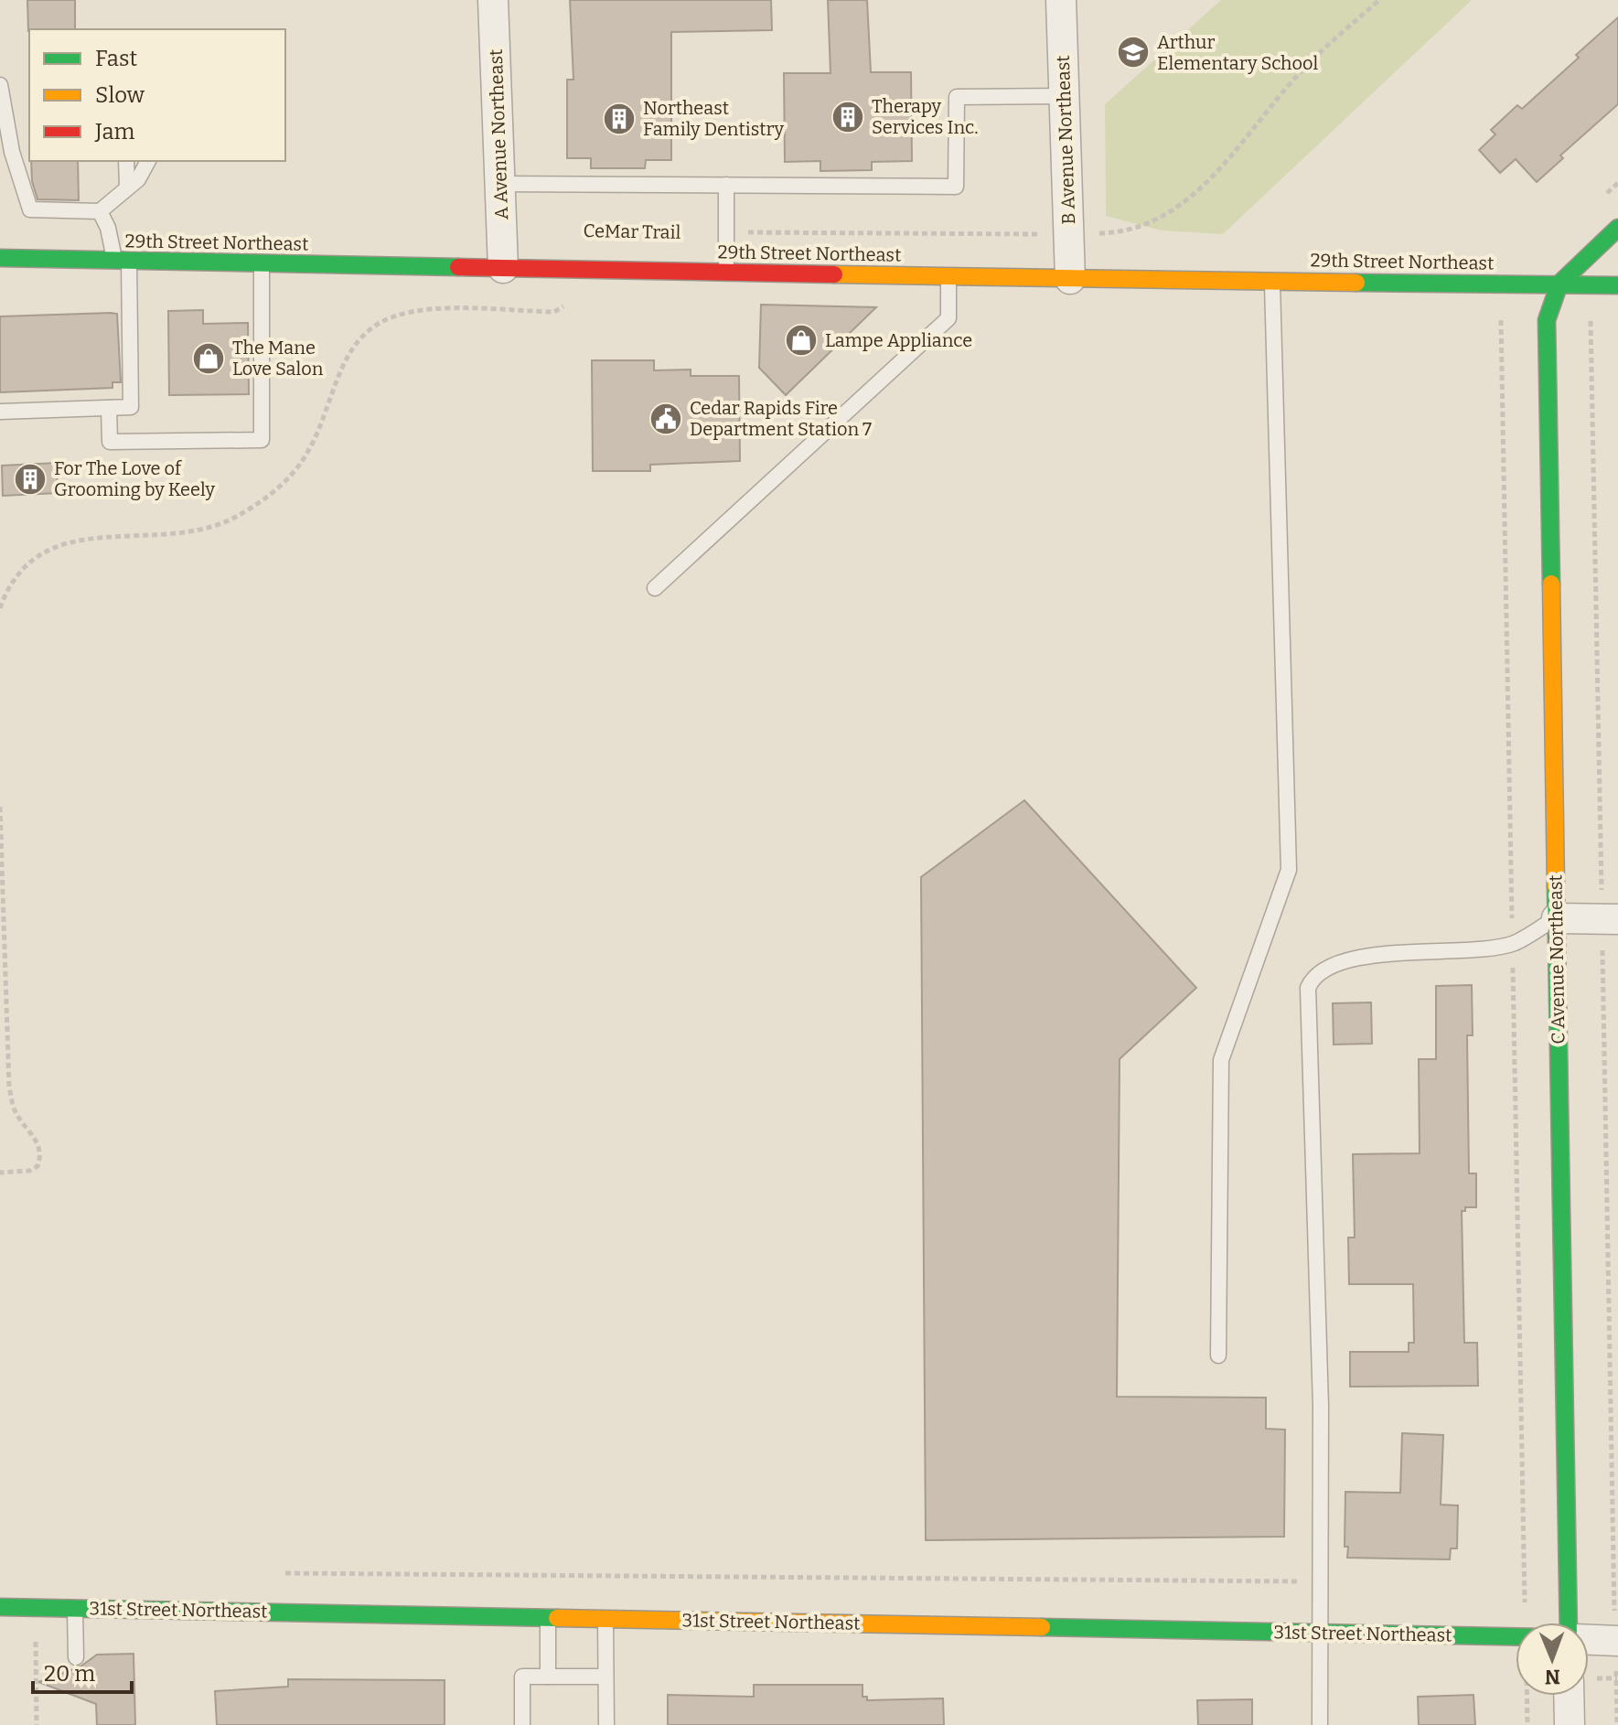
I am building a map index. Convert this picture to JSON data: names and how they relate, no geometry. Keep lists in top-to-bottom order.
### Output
{
  "streets": {
    "street": [
      "A Avenue Northeast",
      "B Avenue Northeast",
      "29th Street Northeast",
      "C Avenue Northeast",
      "31st Street Northeast"
    ]
  },
  "crossings": [
    ["A Avenue Northeast", "29th Street Northeast"],
    ["B Avenue Northeast", "29th Street Northeast"],
    ["29th Street Northeast", "C Avenue Northeast"]
  ],
  "places": {
    "school or university": ["Arthur Elementary School"],
    "building": ["Therapy Services Inc.", "Northeast Family Dentistry", "For The Love of Grooming by Keely"],
    "shop": ["Lampe Appliance", "The Mane Love Salon"],
    "public building": ["Cedar Rapids Fire Department Station 7"]
  },
  "legend": ["Fast", "Slow", "Jam"],
  "scale_bar": "20 m",
  "north": "bottom"
}
